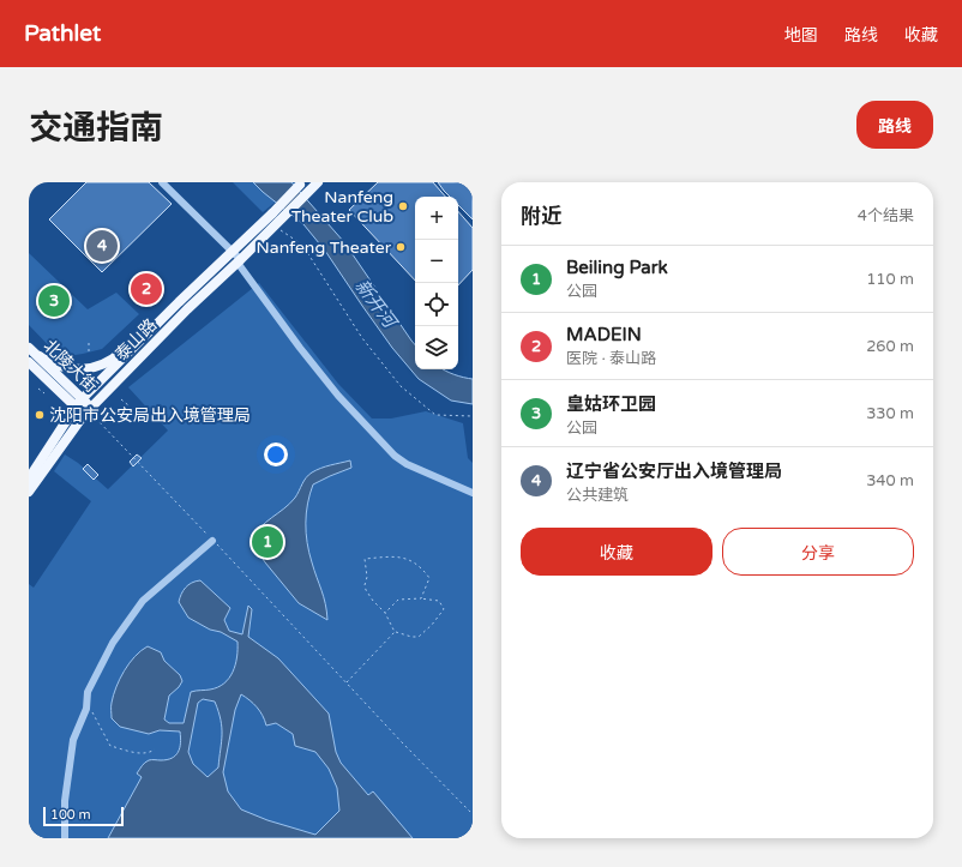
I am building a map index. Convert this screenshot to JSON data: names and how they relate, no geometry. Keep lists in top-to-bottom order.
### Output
{
  "streets": {
    "main road": ["泰山路", "北陵大街"]
  },
  "crossings": [
    ["泰山路", "北陵大街"]
  ],
  "water": ["新开河"],
  "places": ["Nanfeng Theater Club", "Nanfeng Theater", "沈阳市公安局出入境管理局"],
  "scale_bar": "100 m",
  "page": {
    "header": "Pathlet",
    "nav": ["地图", "路线", "收藏"],
    "title": "交通指南",
    "buttons": [
      "路线",
      ["收藏", "分享"]
    ],
    "heading": ["附近", "4个结果"],
    "map_buttons": ["+", "−"],
    "pins": [
      "4",
      "2",
      "3",
      "1"
    ],
    "list": [
      {
        "mark": "1",
        "name": "Beiling Park",
        "note": "公园",
        "value": "110 m"
      },
      {
        "mark": "2",
        "name": "MADEIN",
        "note": "医院 · 泰山路",
        "value": "260 m"
      },
      {
        "mark": "3",
        "name": "皇姑环卫园",
        "note": "公园",
        "value": "330 m"
      },
      {
        "mark": "4",
        "name": "辽宁省公安厅出入境管理局",
        "note": "公共建筑",
        "value": "340 m"
      }
    ],
    "scale": "100 m"
  }
}
